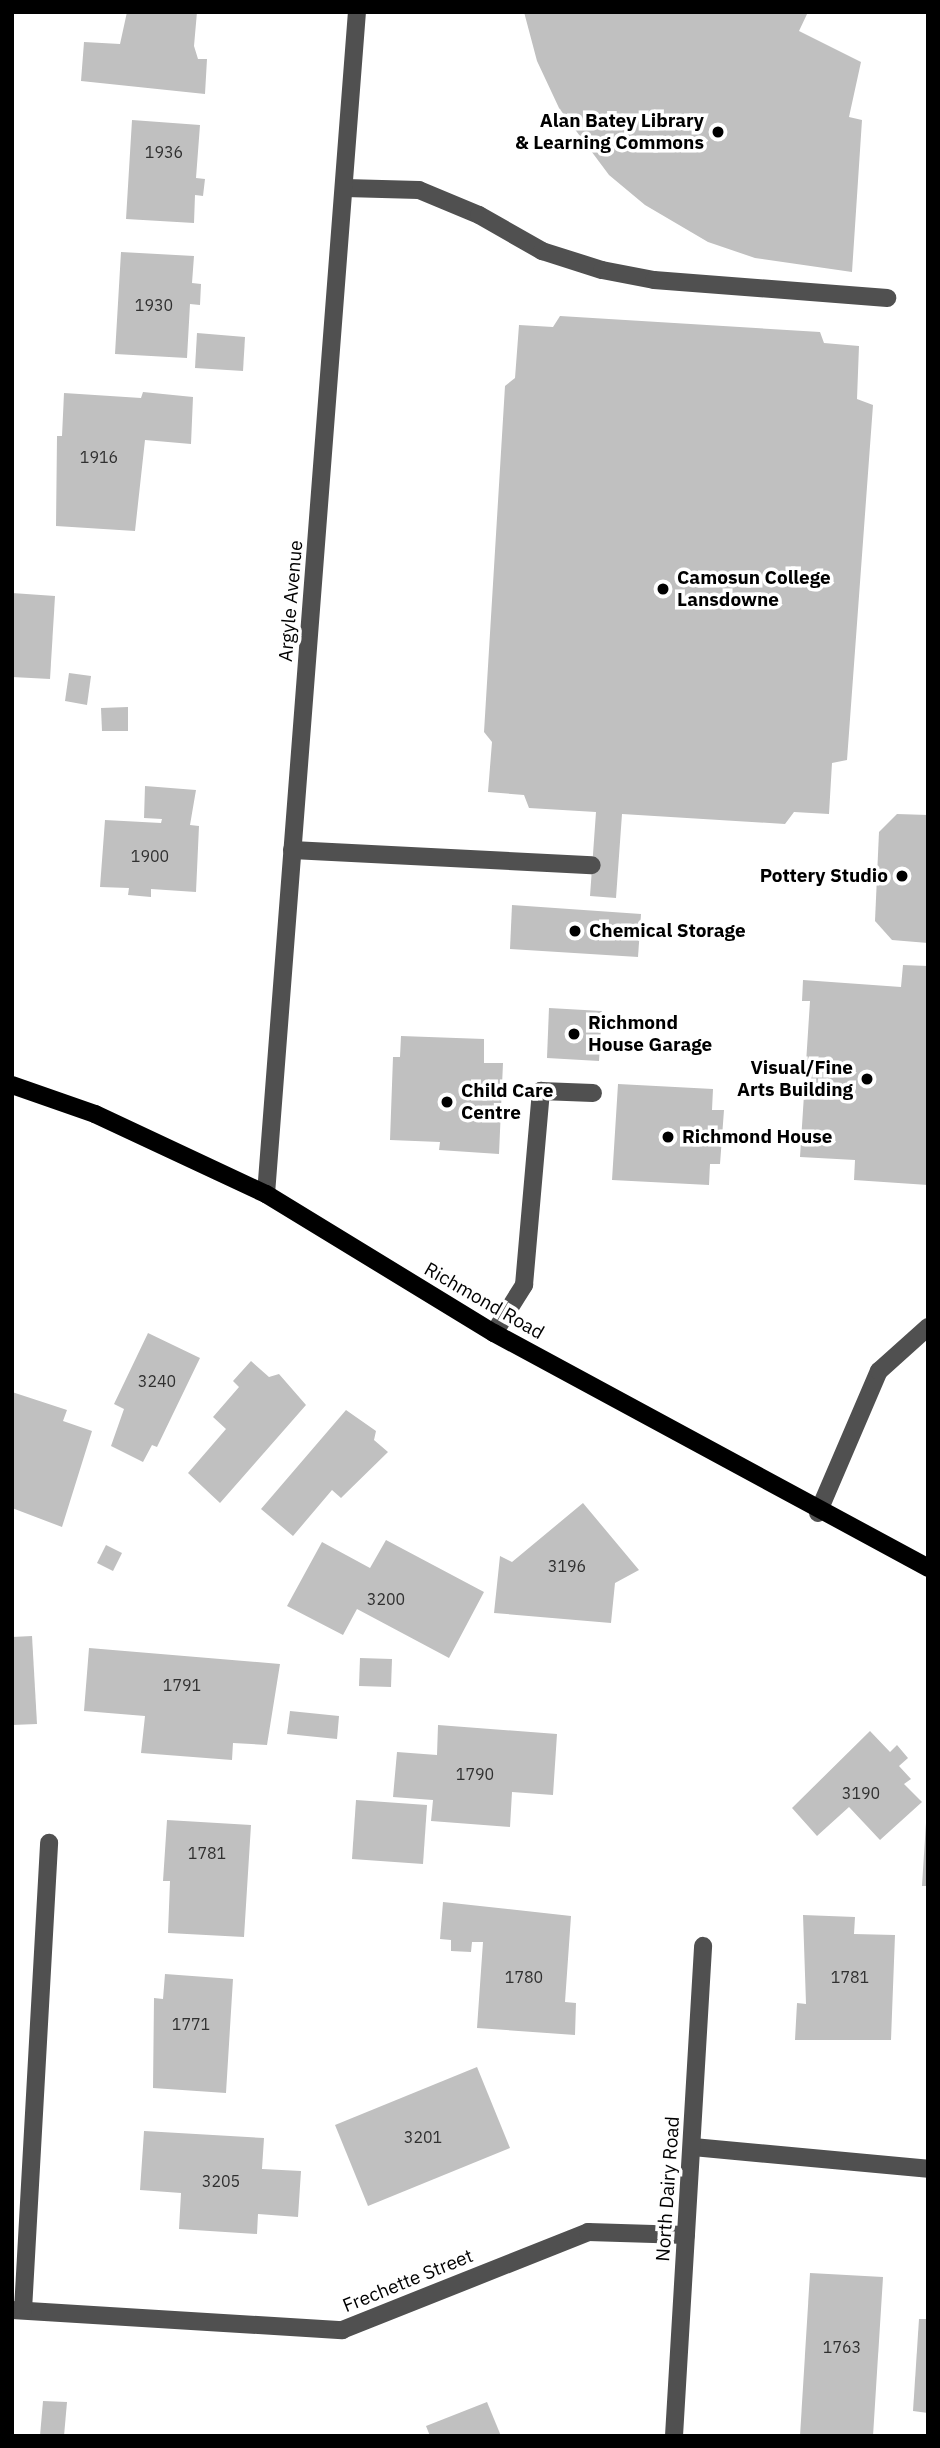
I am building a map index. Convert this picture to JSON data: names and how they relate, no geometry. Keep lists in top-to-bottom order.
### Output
{
  "streets": {
    "main road": ["Richmond Road"],
    "street": ["Argyle Avenue", "North Dairy Road", "Frechette Street"]
  },
  "crossings": [
    ["Argyle Avenue", "Richmond Road"],
    ["North Dairy Road", "Frechette Street"]
  ],
  "places": [
    "Alan Batey Library & Learning Commons",
    "Camosun College Lansdowne",
    "Pottery Studio",
    "Chemical Storage",
    "Richmond House Garage",
    "Visual/Fine Arts Building",
    "Child Care Centre",
    "Richmond House"
  ],
  "house_numbers": [
    "1936",
    "1930",
    "1916",
    "1900",
    "3240",
    "3196",
    "3200",
    "1791",
    "1790",
    "3190",
    "1781",
    "1780",
    "1781",
    "1771",
    "3201",
    "3205",
    "1763"
  ]
}
